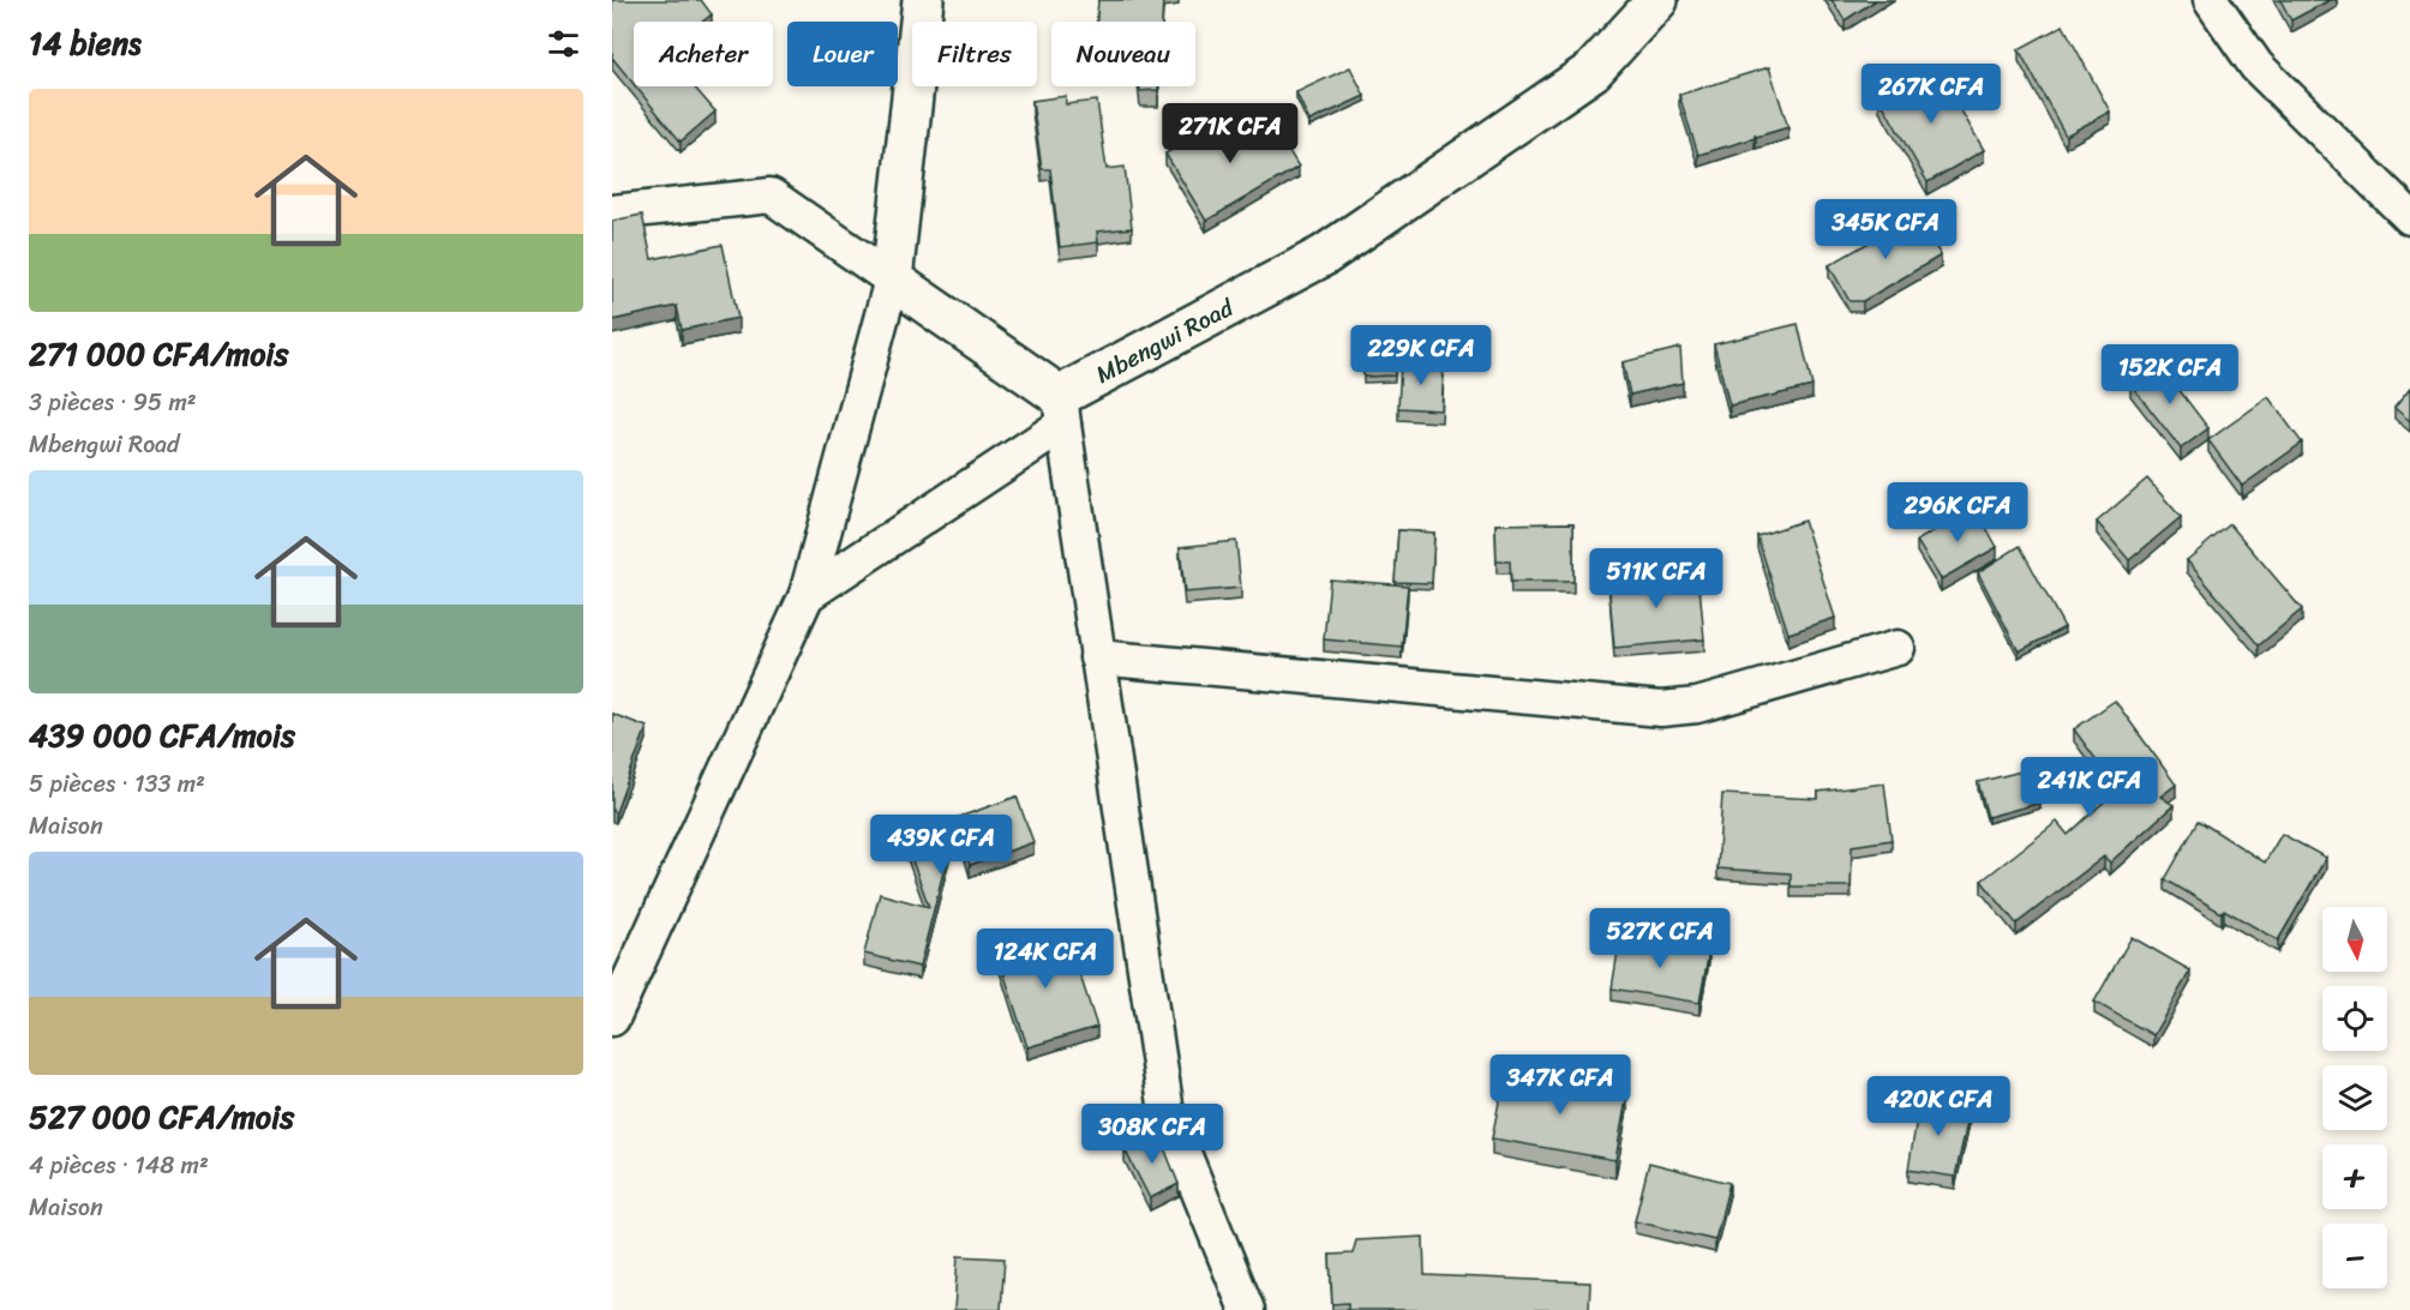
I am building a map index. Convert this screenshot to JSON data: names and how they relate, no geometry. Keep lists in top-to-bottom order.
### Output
{
  "streets": {
    "main road": ["Mbengwi Road"]
  },
  "north": "bottom",
  "page": {
    "heading": "14 biens",
    "chip": [
      "Acheter",
      "Louer",
      "Filtres",
      "Nouveau"
    ],
    "price": [
      "267K CFA",
      "271K CFA",
      "345K CFA",
      "229K CFA",
      "152K CFA",
      "296K CFA",
      "511K CFA",
      "241K CFA",
      "439K CFA",
      "527K CFA",
      "124K CFA",
      "347K CFA",
      "420K CFA",
      "308K CFA"
    ],
    "list": [
      {
        "name": "271 000 CFA/mois",
        "note": "3 pièces · 95 m² · Mbengwi Road"
      },
      {
        "name": "439 000 CFA/mois",
        "note": "5 pièces · 133 m² · Maison"
      },
      {
        "name": "527 000 CFA/mois",
        "note": "4 pièces · 148 m² · Maison"
      }
    ],
    "map_buttons": ["+", "−"]
  }
}
